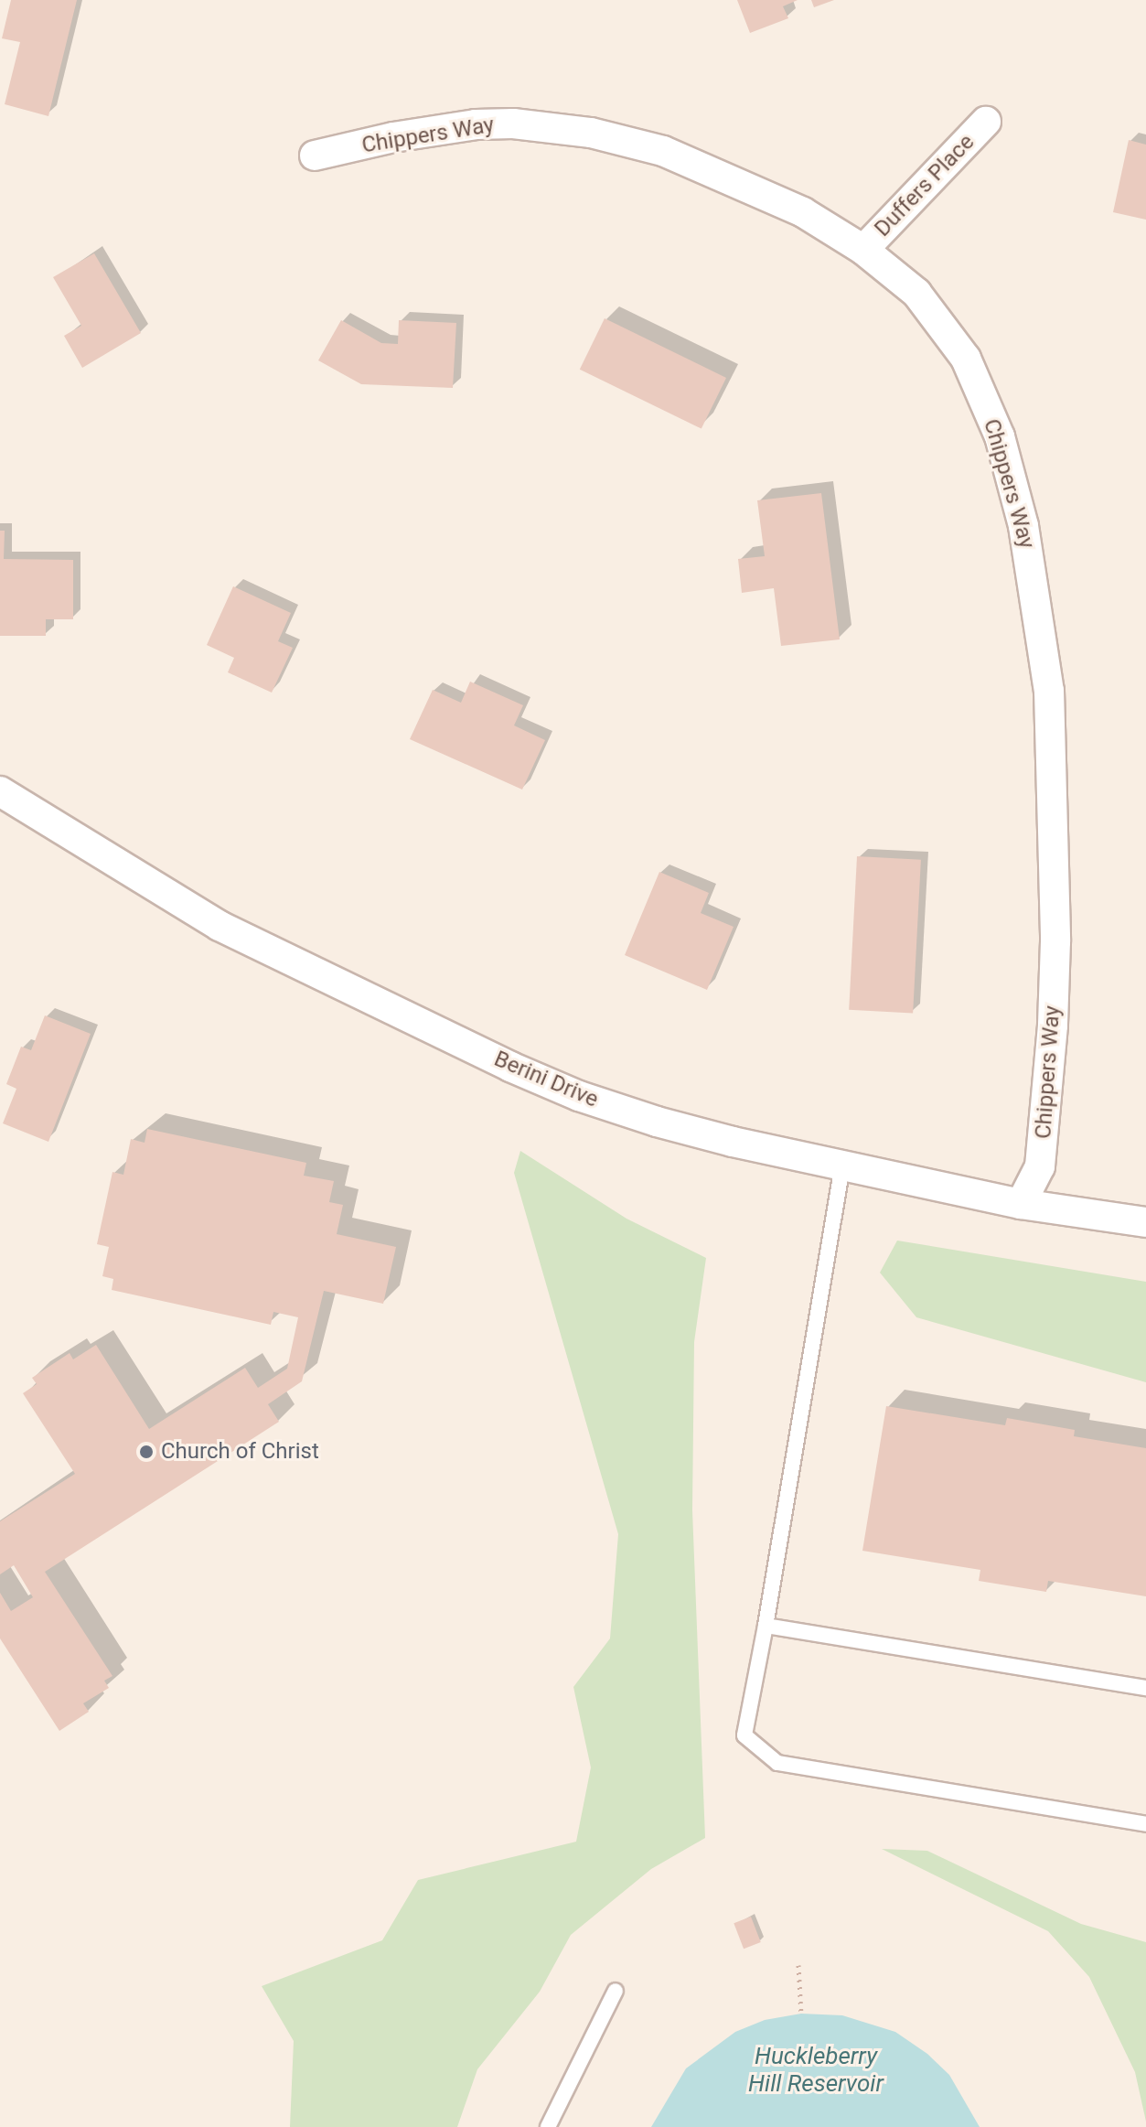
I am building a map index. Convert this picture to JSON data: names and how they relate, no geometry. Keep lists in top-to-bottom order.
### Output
{
  "streets": {
    "street": ["Chippers Way", "Duffers Place", "Berini Drive"]
  },
  "crossings": [
    ["Chippers Way", "Duffers Place"],
    ["Chippers Way", "Berini Drive"]
  ],
  "water": ["Huckleberry Hill Reservoir"],
  "places": ["Church of Christ"]
}
